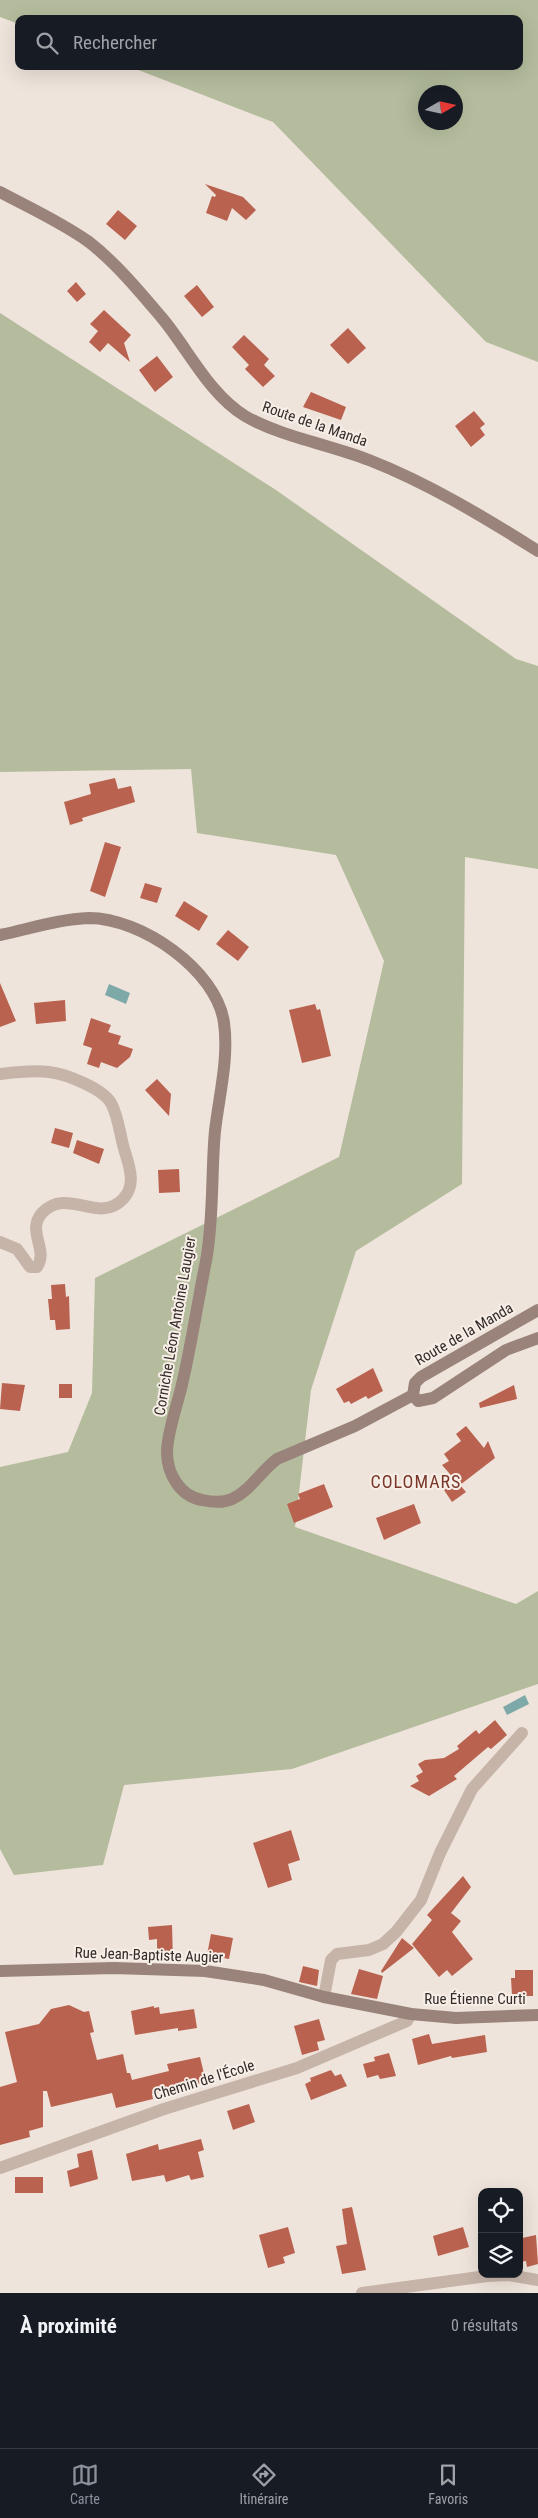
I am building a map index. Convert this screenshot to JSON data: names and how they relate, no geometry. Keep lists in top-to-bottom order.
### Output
{
  "streets": {
    "main road": [
      "Route de la Manda",
      "Corniche Léon Antoine Laugier",
      "Rue Jean-Baptiste Augier",
      "Rue Étienne Curti"
    ],
    "street": ["Chemin de l'École"]
  },
  "crossings": [
    ["Route de la Manda", "Corniche Léon Antoine Laugier"],
    ["Rue Jean-Baptiste Augier", "Rue Étienne Curti"],
    ["Rue Jean-Baptiste Augier", "Chemin de l'École"],
    ["Rue Étienne Curti", "Chemin de l'École"]
  ],
  "districts": ["COLOMARS"],
  "north": "right",
  "page": {
    "search": "Rechercher",
    "heading": ["À proximité", "0 résultats"],
    "nav": ["Carte", "Itinéraire", "Favoris"]
  }
}
